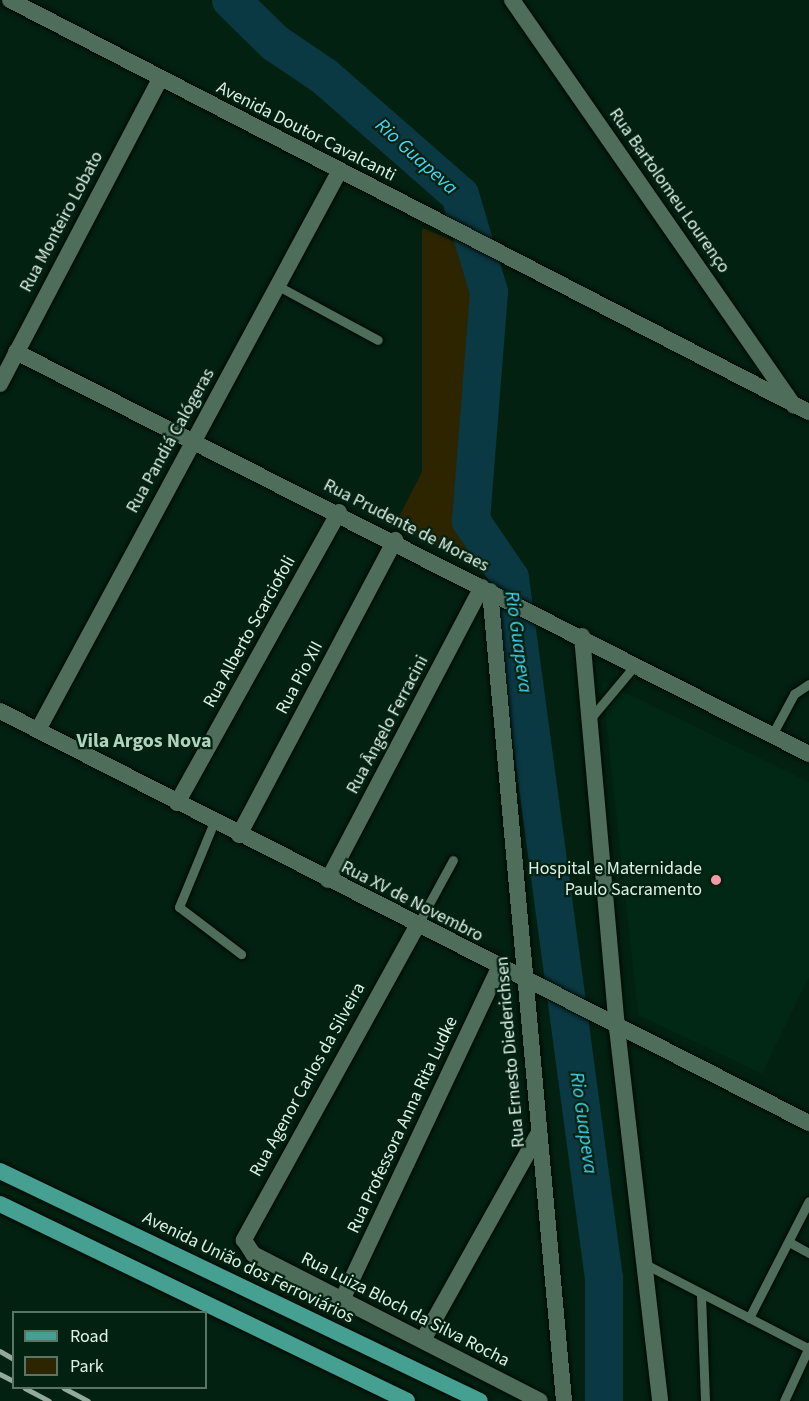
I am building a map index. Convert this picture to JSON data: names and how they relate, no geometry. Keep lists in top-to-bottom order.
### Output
{
  "streets": {
    "main road": ["Avenida União dos Ferroviários"],
    "street": [
      "Avenida Doutor Cavalcanti",
      "Rua Bartolomeu Lourenço",
      "Rua Monteiro Lobato",
      "Rua Pandiá Calógeras",
      "Rua Prudente de Moraes",
      "Rua Alberto Scarciofoli",
      "Rua Pio XII",
      "Rua Ângelo Ferracini",
      "Rua XV de Novembro",
      "Rua Ernesto Diederichsen",
      "Rua Agenor Carlos da Silveira",
      "Rua Professora Anna Rita Ludke",
      "Rua Luiza Bloch da Silva Rocha"
    ]
  },
  "crossings": [
    ["Avenida Doutor Cavalcanti", "Rua Bartolomeu Lourenço"],
    ["Avenida Doutor Cavalcanti", "Rua Monteiro Lobato"],
    ["Avenida Doutor Cavalcanti", "Rua Pandiá Calógeras"],
    ["Rua Monteiro Lobato", "Rua Prudente de Moraes"],
    ["Rua Pandiá Calógeras", "Rua Prudente de Moraes"],
    ["Rua Pandiá Calógeras", "Rua XV de Novembro"],
    ["Rua Prudente de Moraes", "Rua Alberto Scarciofoli"],
    ["Rua Prudente de Moraes", "Rua Pio XII"],
    ["Rua Prudente de Moraes", "Rua Ângelo Ferracini"],
    ["Rua Prudente de Moraes", "Rua Ernesto Diederichsen"],
    ["Rua Alberto Scarciofoli", "Rua XV de Novembro"],
    ["Rua Pio XII", "Rua XV de Novembro"],
    ["Rua Ângelo Ferracini", "Rua XV de Novembro"],
    ["Rua Ângelo Ferracini", "Rua Ernesto Diederichsen"],
    ["Rua XV de Novembro", "Rua Ernesto Diederichsen"],
    ["Rua XV de Novembro", "Rua Agenor Carlos da Silveira"],
    ["Rua XV de Novembro", "Rua Professora Anna Rita Ludke"],
    ["Rua Agenor Carlos da Silveira", "Rua Luiza Bloch da Silva Rocha"],
    ["Rua Professora Anna Rita Ludke", "Rua Luiza Bloch da Silva Rocha"]
  ],
  "districts": ["Vila Argos Nova"],
  "water": ["Rio Guapeva"],
  "places": ["Hospital e Maternidade Paulo Sacramento"],
  "legend": ["Road", "Park"]
}
